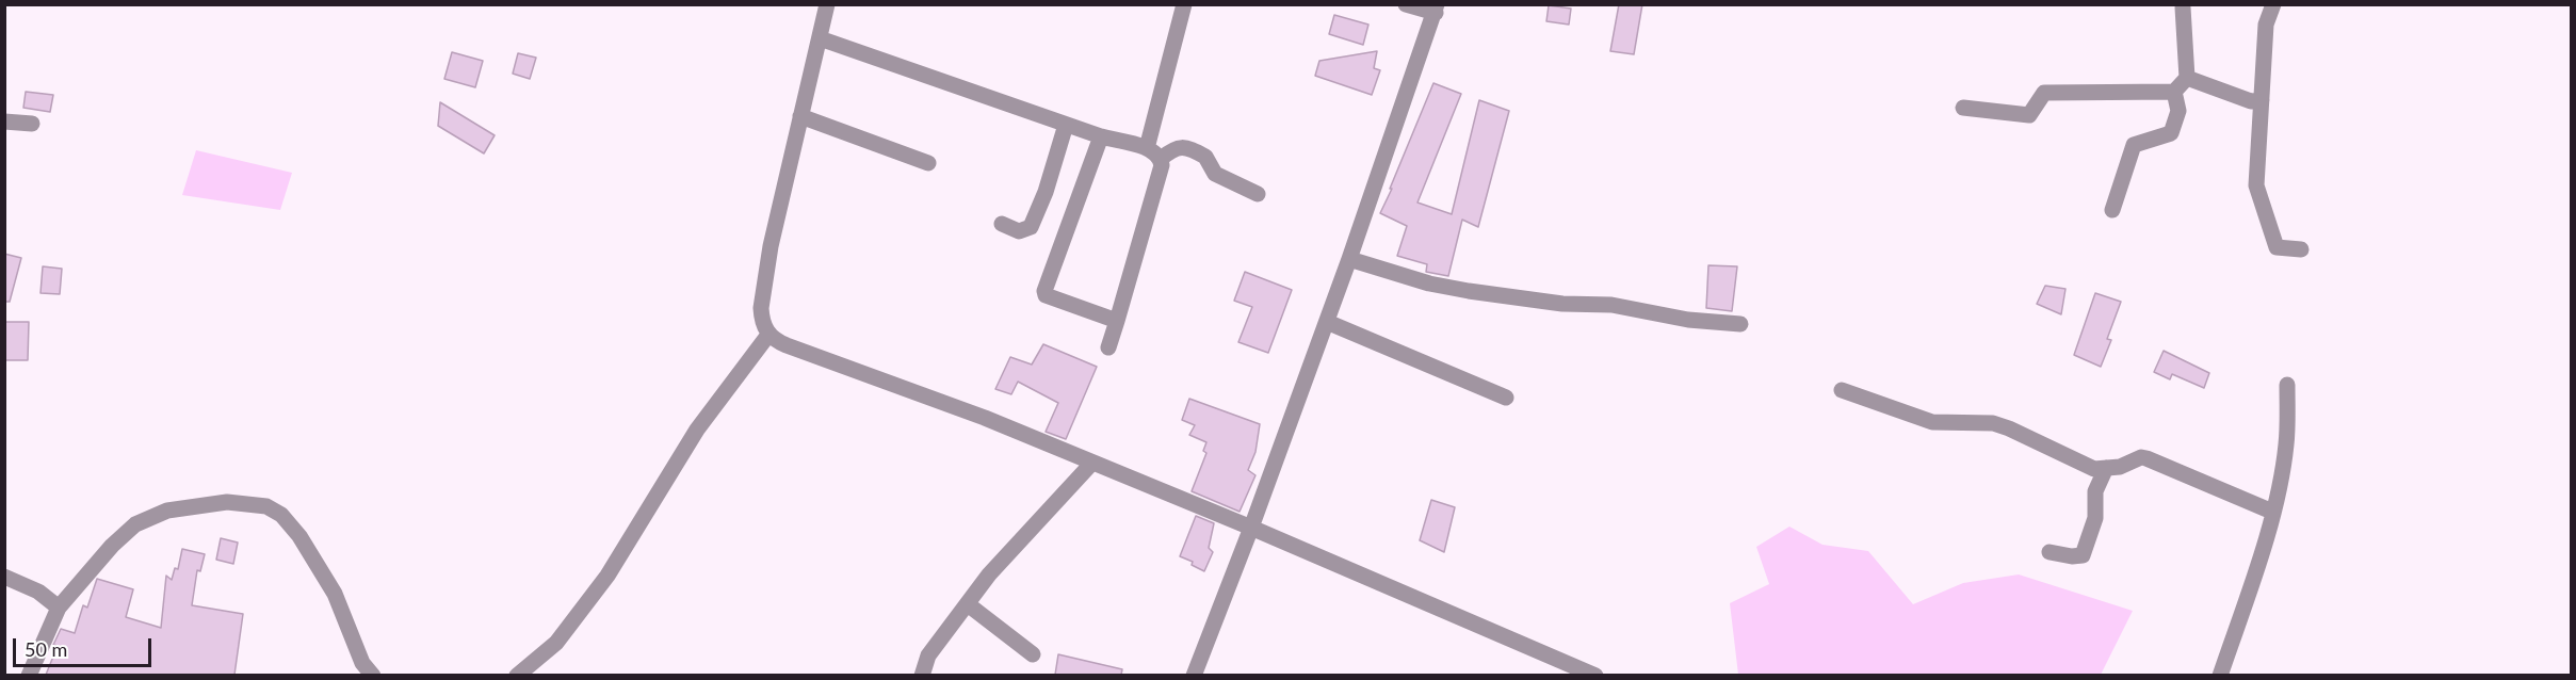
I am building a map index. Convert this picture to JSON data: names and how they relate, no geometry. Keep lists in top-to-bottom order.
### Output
{
  "scale_bar": "50 m"
}
